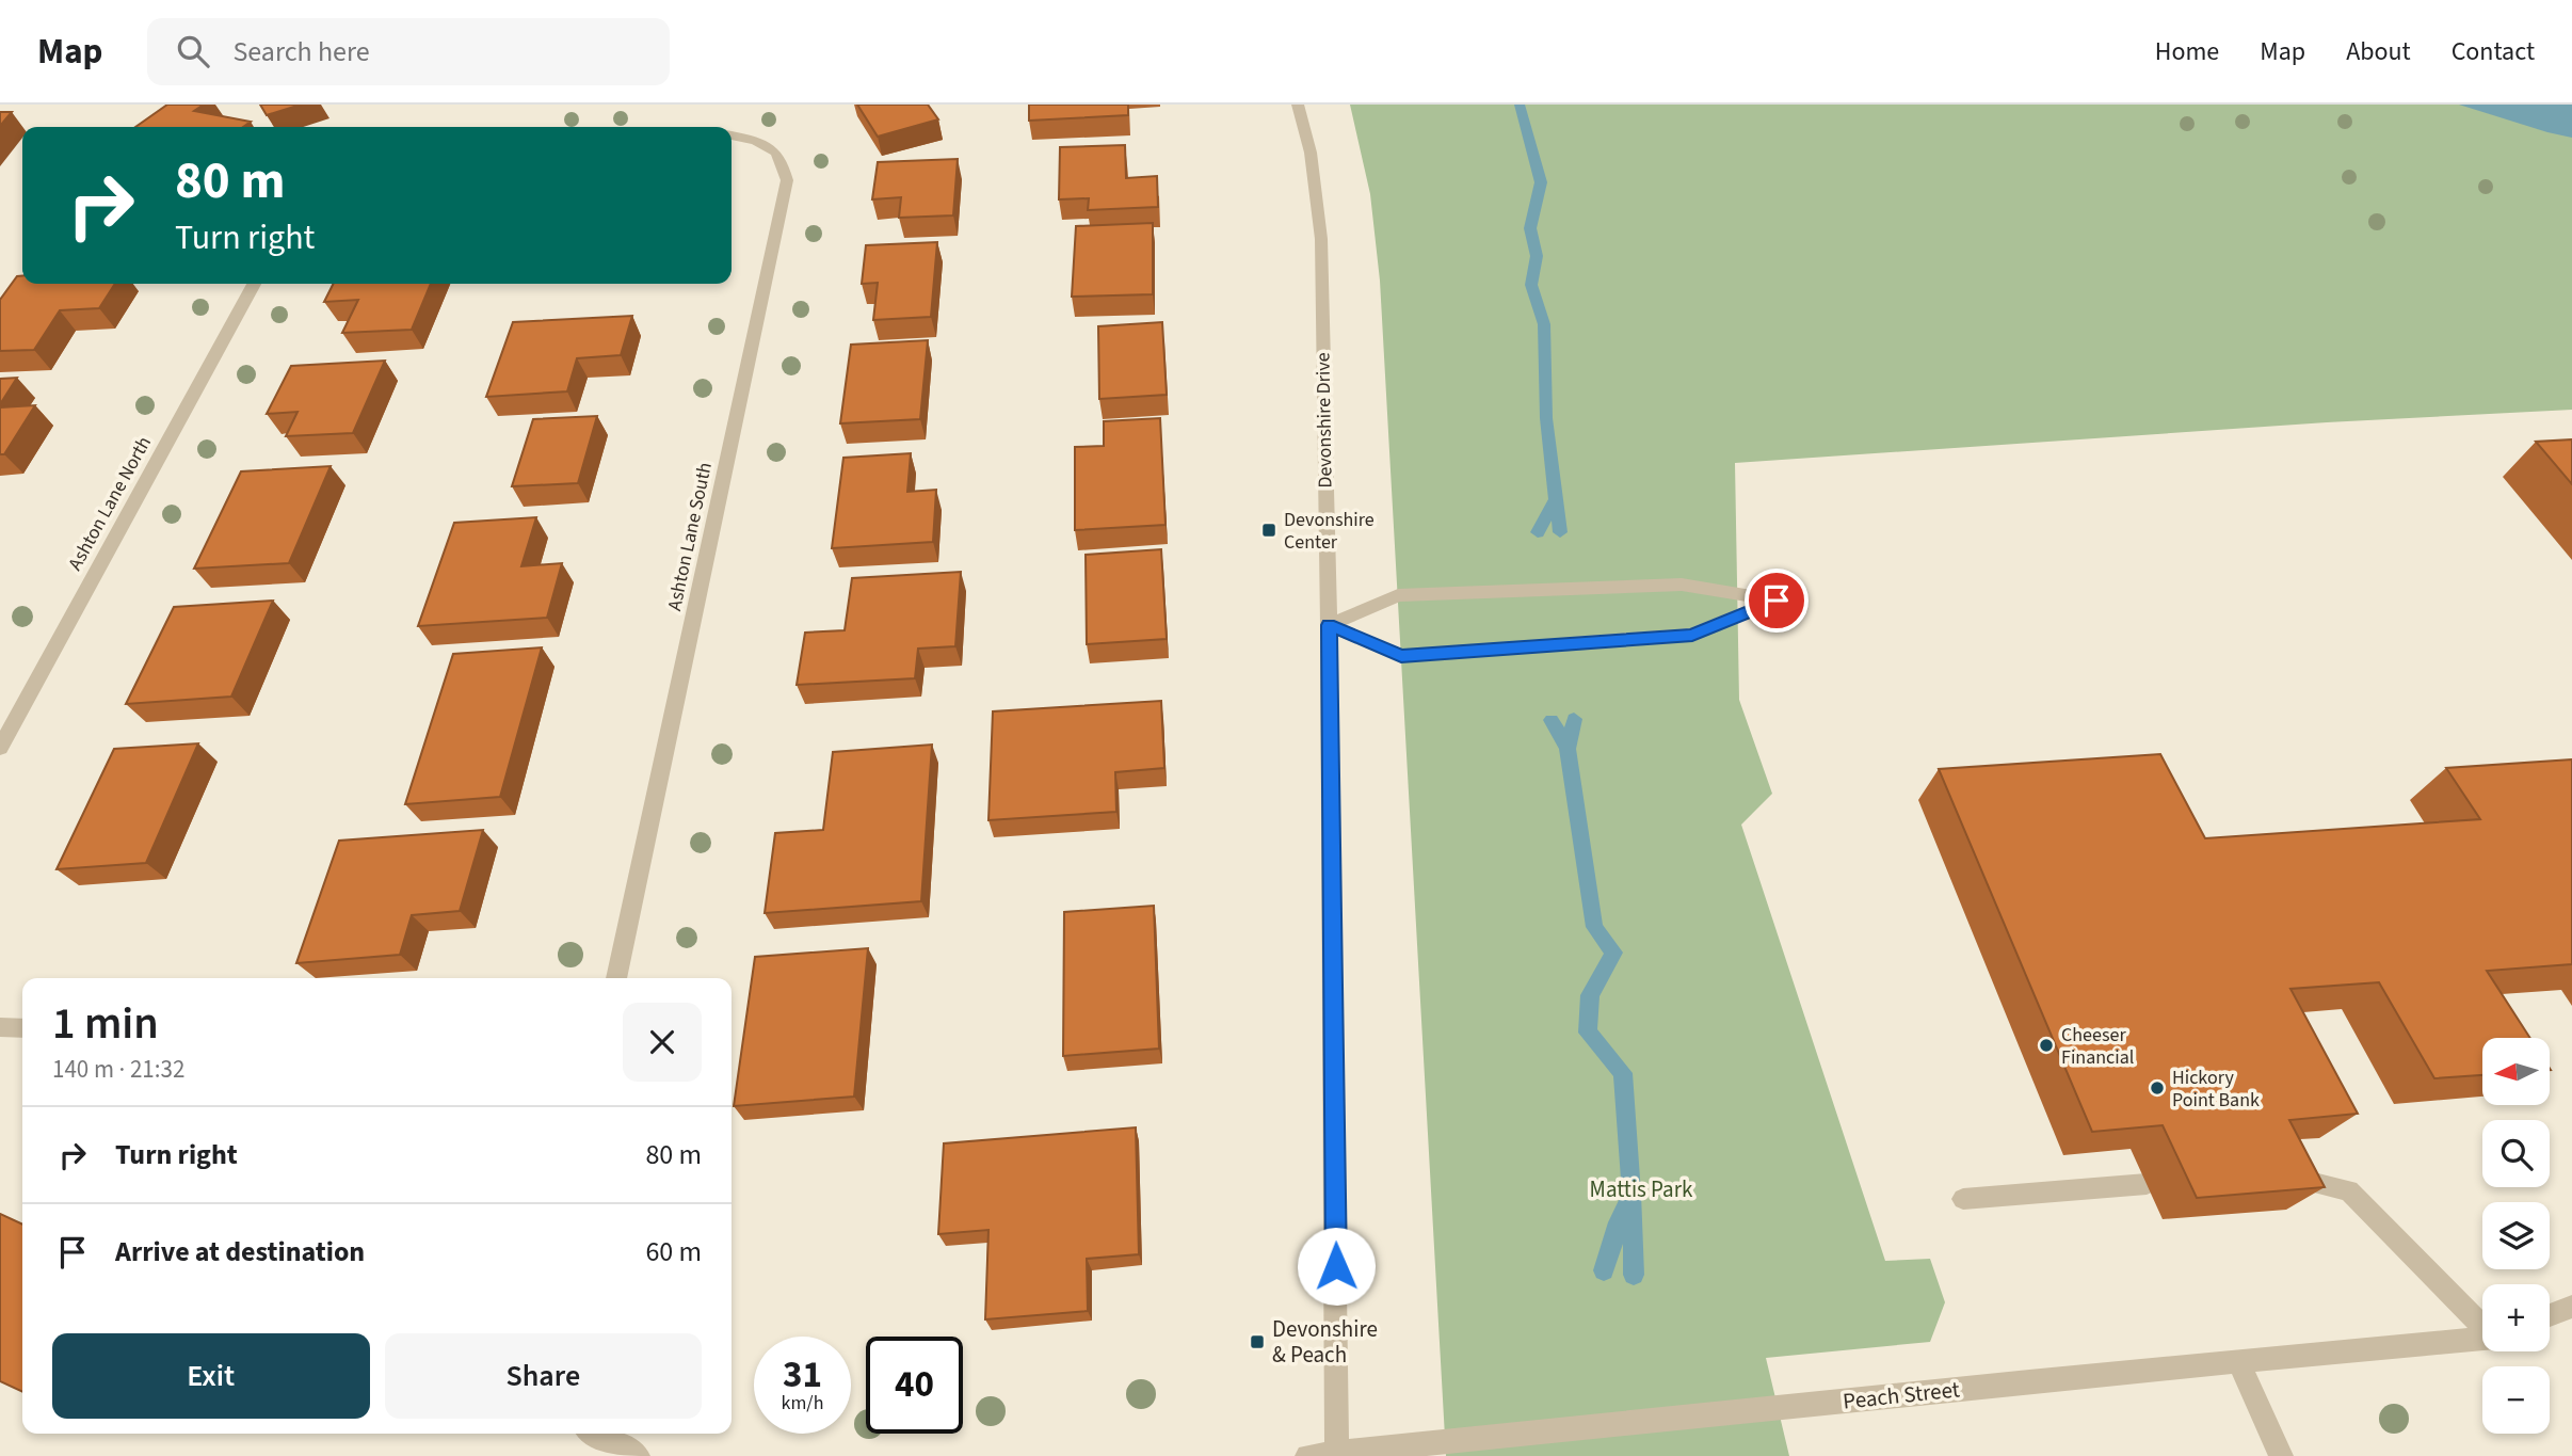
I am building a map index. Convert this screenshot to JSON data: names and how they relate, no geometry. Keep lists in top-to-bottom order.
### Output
{
  "streets": {
    "street": [
      "Devonshire Drive",
      "Ashton Lane North",
      "Ashton Lane South",
      "Peach Street"
    ]
  },
  "crossings": [
    ["Devonshire Drive", "Peach Street"]
  ],
  "parks": ["Mattis Park"],
  "places": {
    "transit": ["Devonshire Center", "Devonshire & Peach"],
    "other": ["Cheeser Financial", "Hickory Point Bank"]
  },
  "north": "left",
  "page": {
    "header": "Map",
    "search": "Search here",
    "nav": [
      "Home",
      "Map",
      "About",
      "Contact"
    ],
    "turn": ["80 m", "Turn right"],
    "heading": ["1 min", "140 m · 21:32"],
    "map_buttons": ["+", "−"],
    "list": [
      {
        "name": "Turn right",
        "value": "80 m"
      },
      {
        "name": "Arrive at destination",
        "value": "60 m"
      }
    ],
    "buttons": ["Exit", "Share"],
    "speed": "31 km/h",
    "limit": "40"
  }
}
